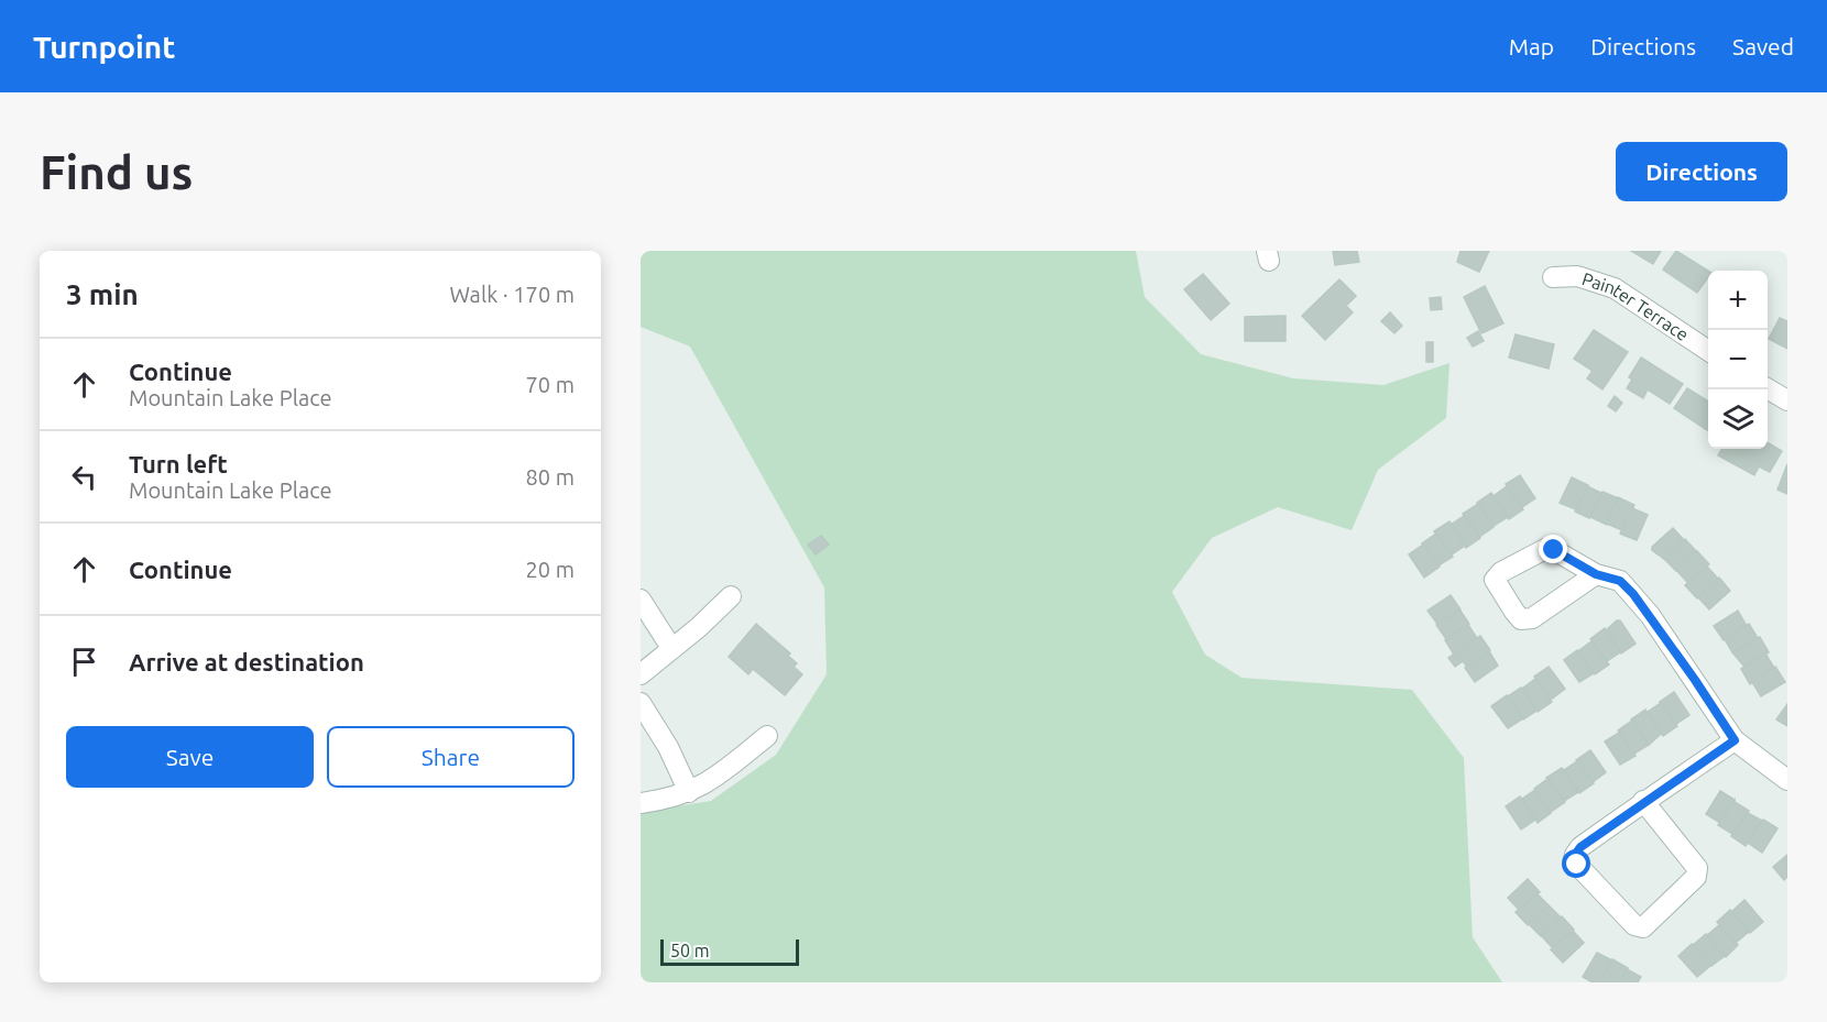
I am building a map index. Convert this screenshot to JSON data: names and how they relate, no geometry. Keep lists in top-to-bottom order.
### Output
{
  "streets": {
    "street": ["Painter Terrace"]
  },
  "scale_bar": "50 m",
  "page": {
    "header": "Turnpoint",
    "nav": ["Map", "Directions", "Saved"],
    "buttons": [
      "Directions",
      ["Save", "Share"]
    ],
    "title": "Find us",
    "heading": ["3 min", "Walk · 170 m"],
    "map_buttons": ["+", "−"],
    "list": [
      ["Continue", "Mountain Lake Place", "70 m"],
      ["Turn left", "Mountain Lake Place", "80 m"],
      ["Continue", "20 m"],
      "Arrive at destination"
    ],
    "scale": "50 m"
  }
}
